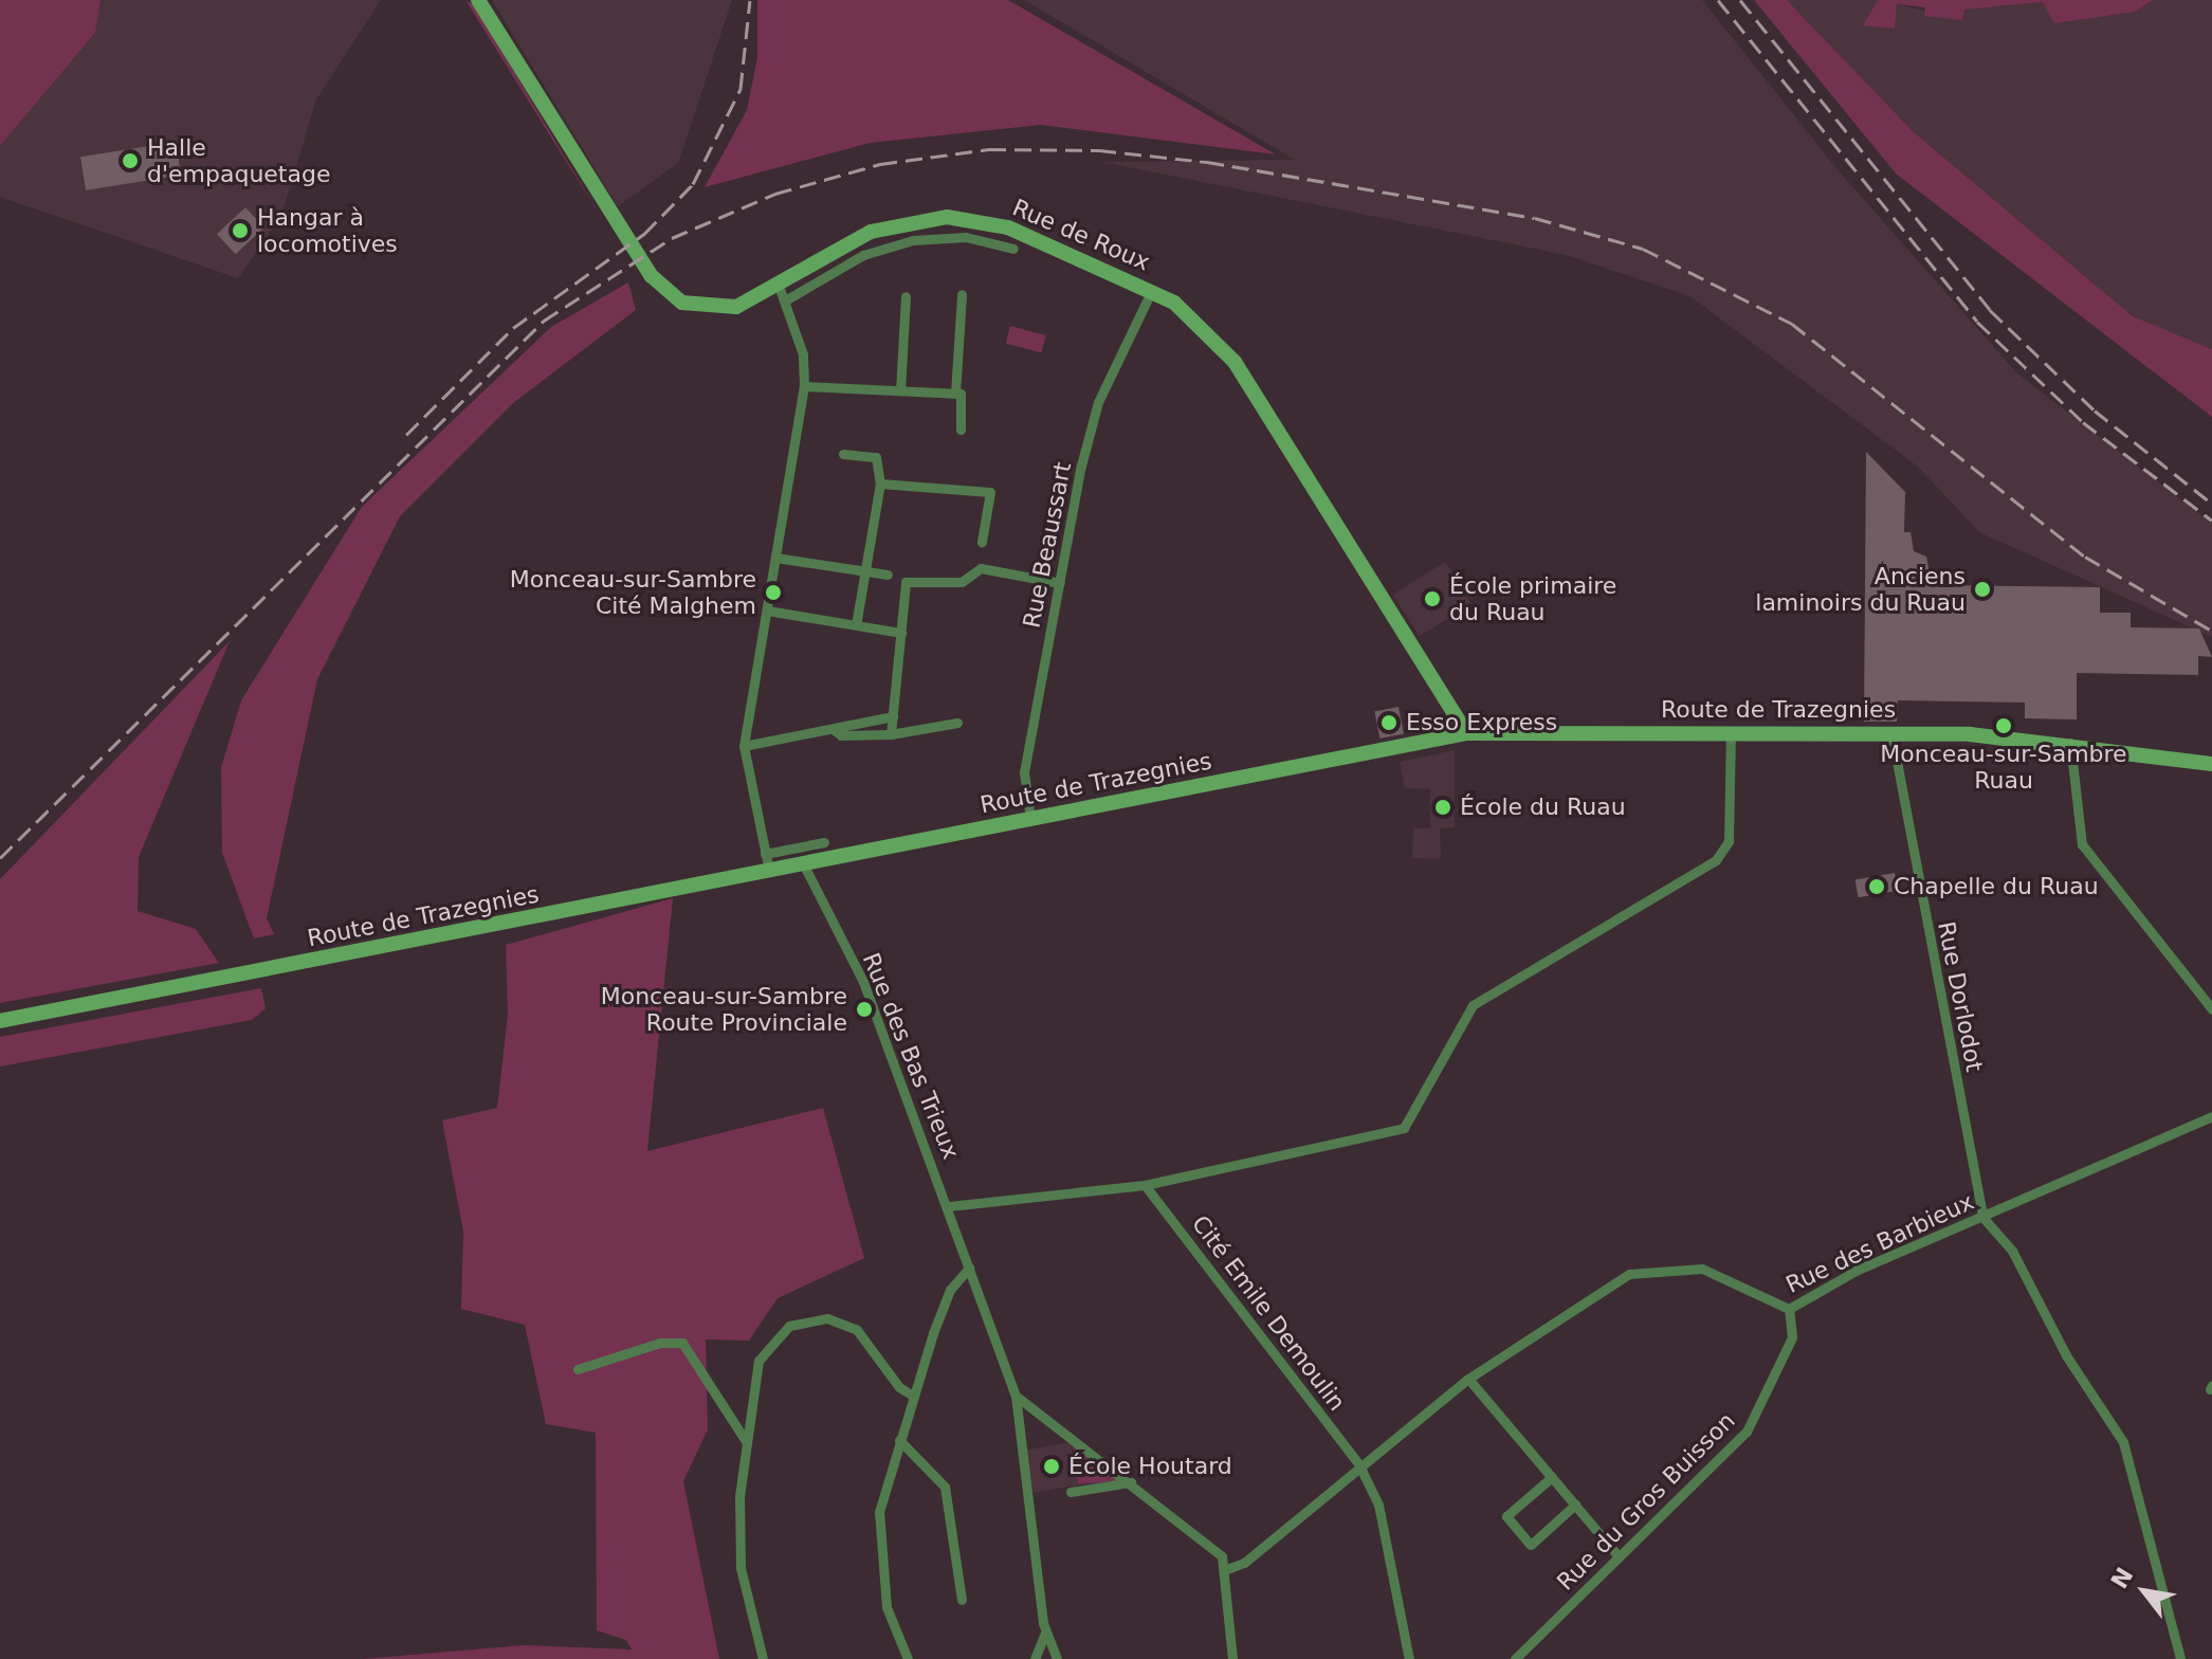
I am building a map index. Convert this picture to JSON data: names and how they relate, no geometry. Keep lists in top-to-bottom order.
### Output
{
  "streets": {
    "main road": ["Rue de Roux", "Route de Trazegnies"],
    "street": [
      "Rue Beaussart",
      "Rue Dorlodot",
      "Rue des Bas Trieux",
      "Rue des Barbieux",
      "Cité Emile Demoulin",
      "Rue du Gros Buisson"
    ]
  },
  "crossings": [
    ["Rue de Roux", "Rue Beaussart"],
    ["Rue de Roux", "Route de Trazegnies"],
    ["Rue Beaussart", "Route de Trazegnies"],
    ["Route de Trazegnies", "Rue Dorlodot"],
    ["Route de Trazegnies", "Rue des Bas Trieux"],
    ["Rue Dorlodot", "Rue des Barbieux"],
    ["Rue des Barbieux", "Cité Emile Demoulin"],
    ["Rue des Barbieux", "Rue du Gros Buisson"]
  ],
  "places": [
    "Halle d'empaquetage",
    "Hangar à locomotives",
    "Anciens laminoirs du Ruau",
    "Monceau-sur-Sambre Cité Malghem",
    "École primaire du Ruau",
    "Esso Express",
    "Monceau-sur-Sambre Ruau",
    "École du Ruau",
    "Chapelle du Ruau",
    "Monceau-sur-Sambre Route Provinciale",
    "École Houtard"
  ],
  "north": "top left"
}
